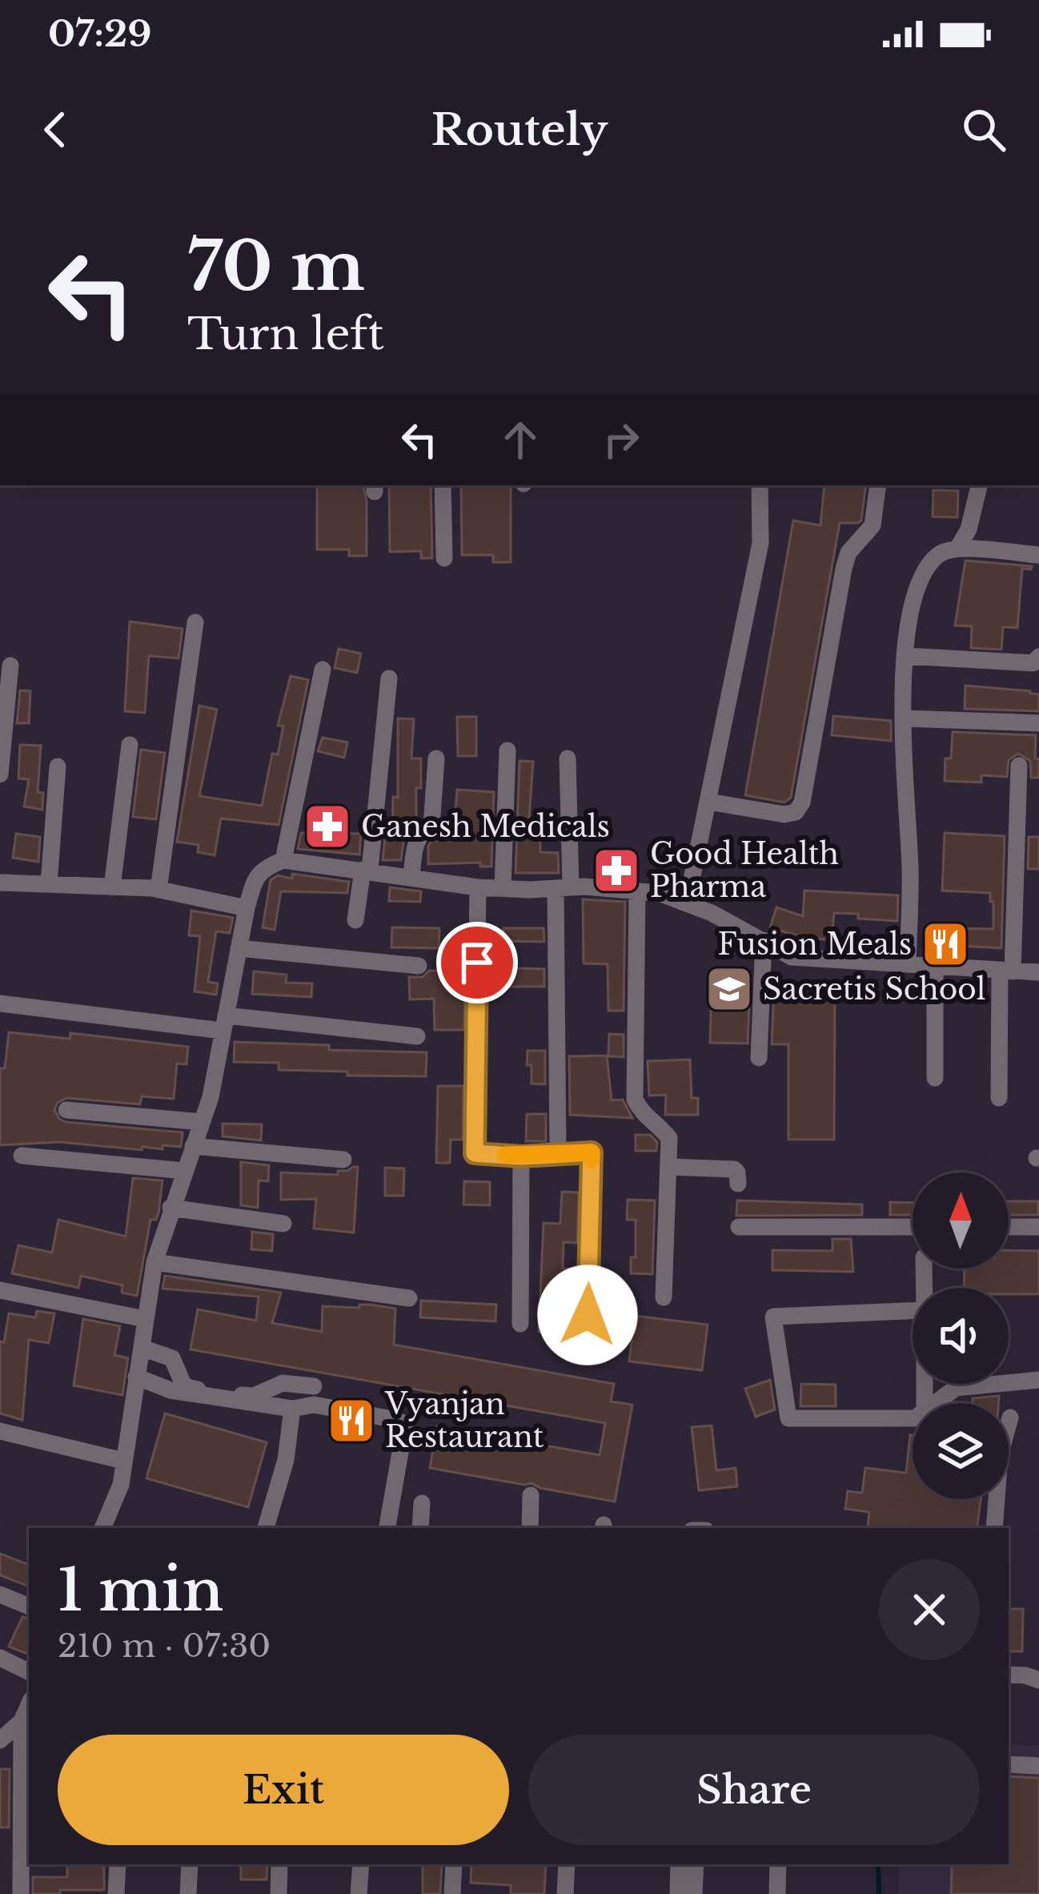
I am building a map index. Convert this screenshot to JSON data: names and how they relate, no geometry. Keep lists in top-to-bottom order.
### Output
{
  "places": {
    "pharmacy": ["Ganesh Medicals", "Good Health Pharma"],
    "restaurant": ["Fusion Meals", "Vyanjan Restaurant"],
    "school or university": ["Sacretis School"]
  },
  "north": "top",
  "page": {
    "status": "07:29",
    "header": "Routely",
    "turn": ["70 m", "Turn left"],
    "heading": ["1 min", "210 m · 07:30"],
    "buttons": ["Exit", "Share"]
  }
}
